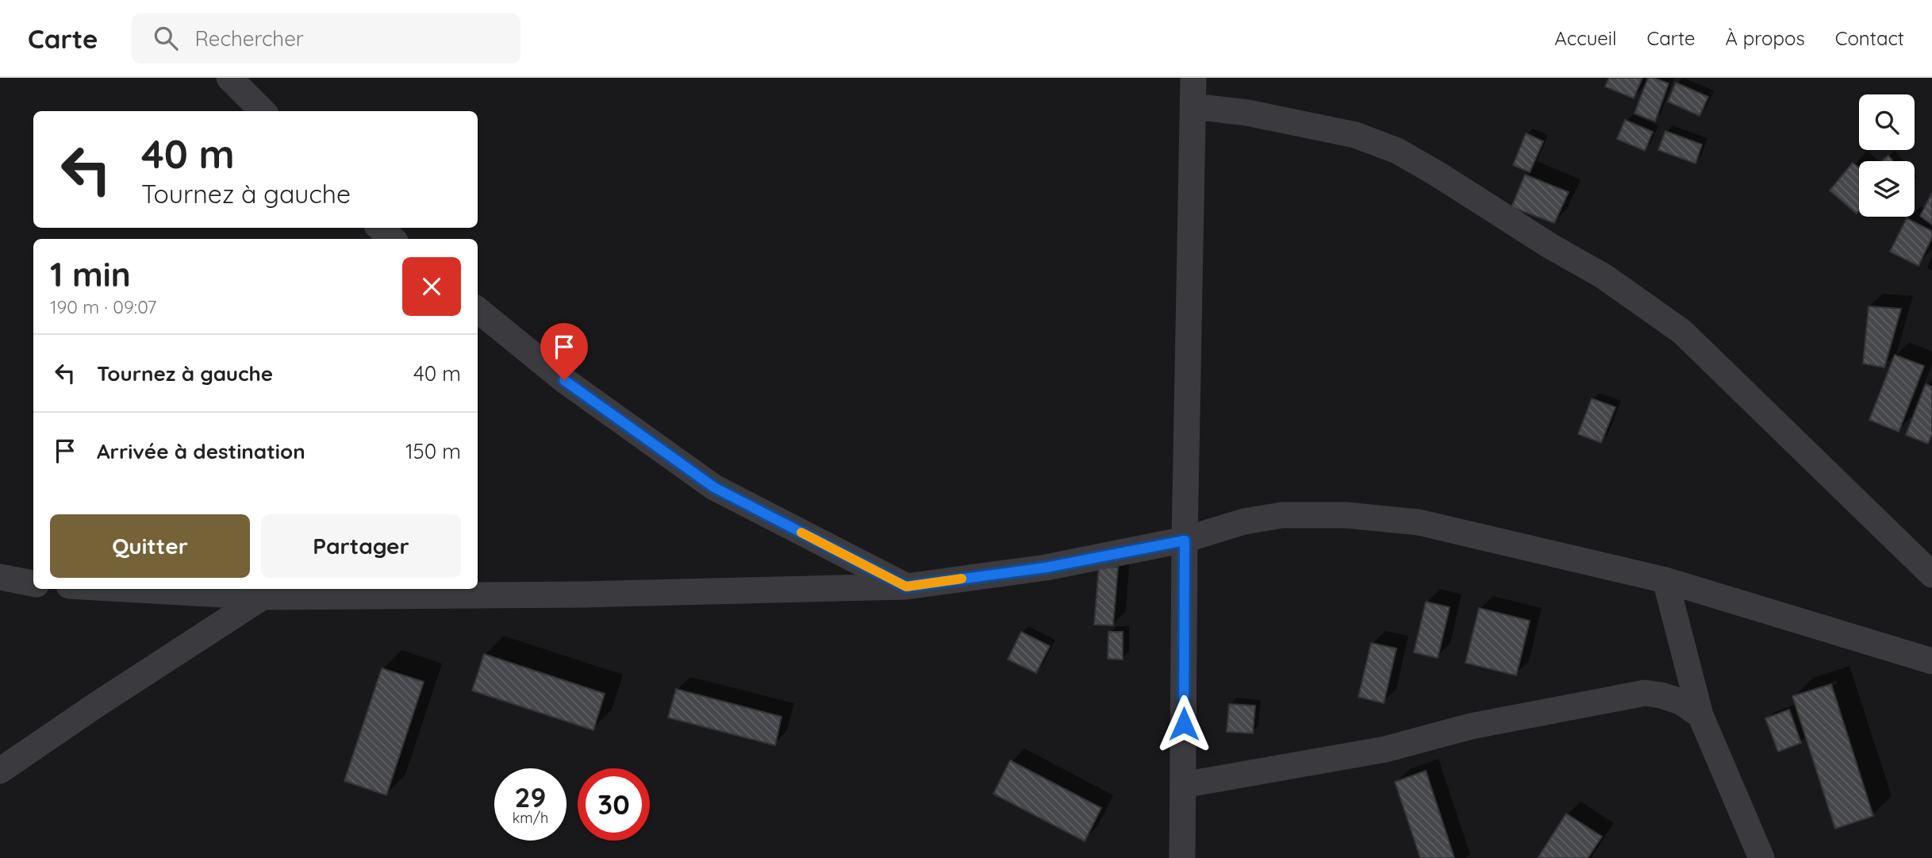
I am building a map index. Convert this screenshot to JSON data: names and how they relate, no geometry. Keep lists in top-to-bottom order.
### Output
{
  "page": {
    "header": "Carte",
    "search": "Rechercher",
    "nav": [
      "Accueil",
      "Carte",
      "À propos",
      "Contact"
    ],
    "turn": ["40 m", "Tournez à gauche"],
    "heading": ["1 min", "190 m · 09:07"],
    "list": [
      {
        "name": "Tournez à gauche",
        "value": "40 m"
      },
      {
        "name": "Arrivée à destination",
        "value": "150 m"
      }
    ],
    "buttons": ["Quitter", "Partager"],
    "speed": "29 km/h",
    "limit": "30"
  }
}
